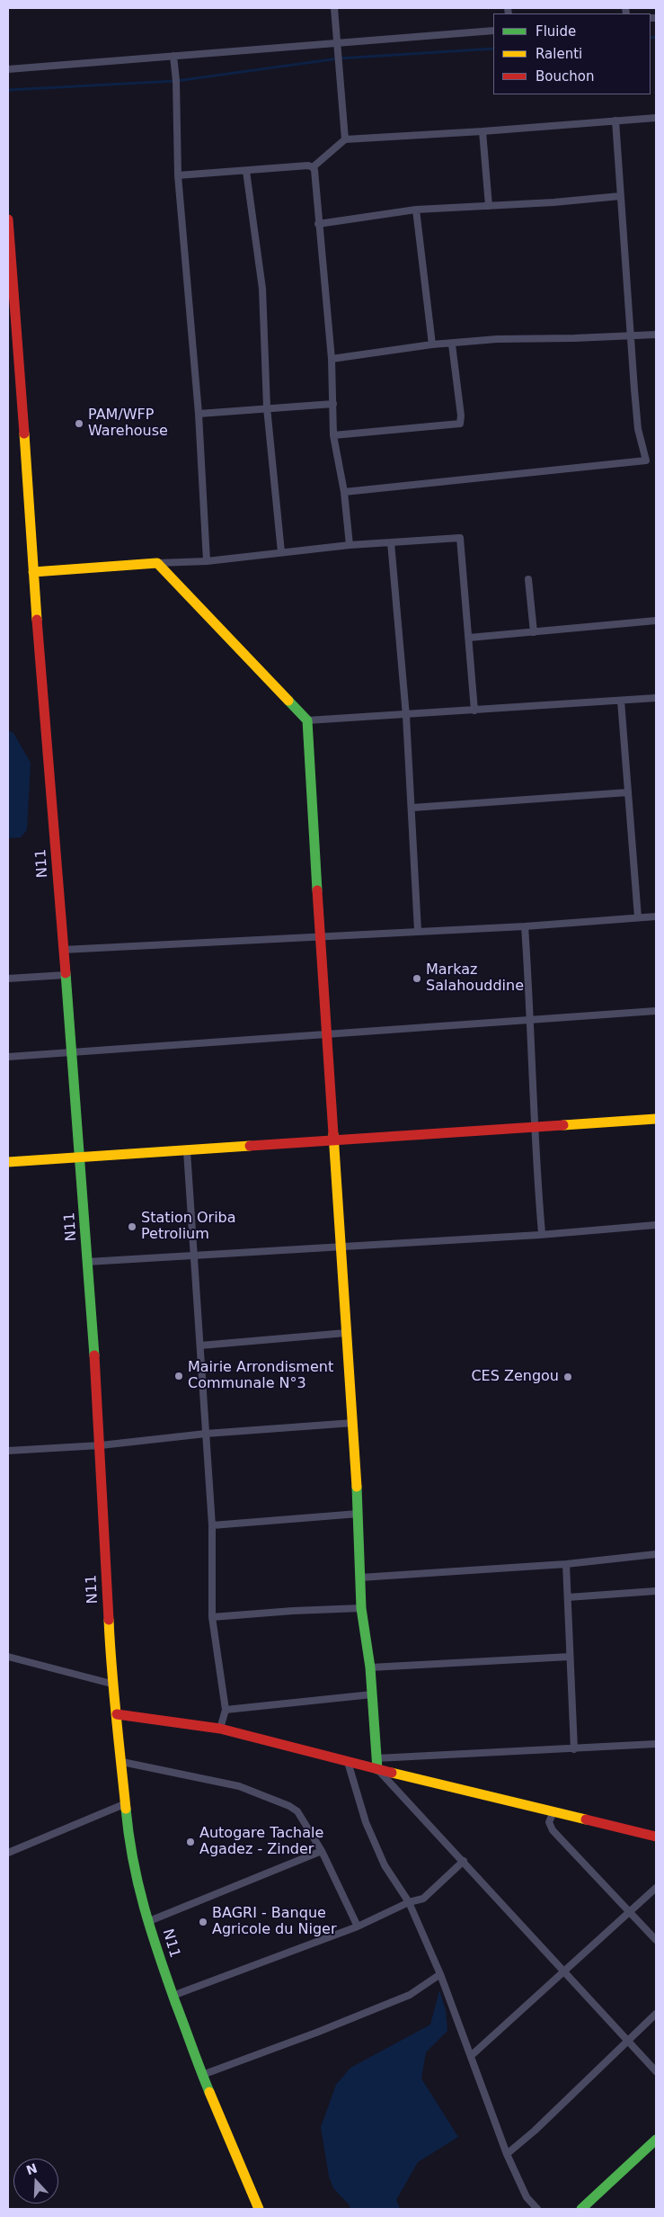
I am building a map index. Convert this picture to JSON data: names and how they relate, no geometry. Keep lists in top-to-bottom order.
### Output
{
  "streets": {
    "street": ["N11"]
  },
  "places": [
    "PAM/WFP Warehouse",
    "Markaz Salahouddine",
    "Station Oriba Petrolium",
    "Mairie Arrondisment Communale N°3",
    "CES Zengou",
    "Autogare Tachale Agadez - Zinder",
    "BAGRI - Banque Agricole du Niger"
  ],
  "legend": ["Fluide", "Ralenti", "Bouchon"],
  "north": "top"
}
